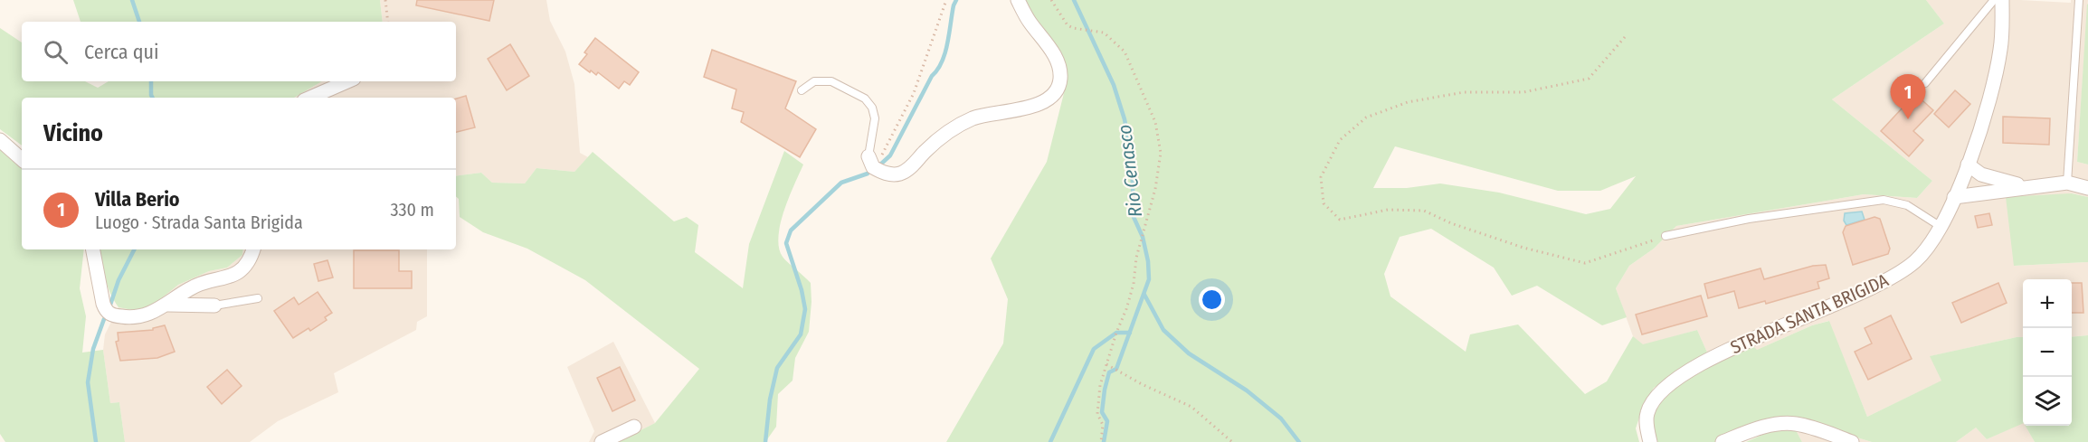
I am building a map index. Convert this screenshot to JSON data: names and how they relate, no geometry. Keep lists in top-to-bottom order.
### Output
{
  "streets": {
    "street": ["STRADA SANTA BRIGIDA"]
  },
  "water": ["Rio Cenasco"],
  "page": {
    "search": "Cerca qui",
    "pins": "1",
    "heading": "Vicino",
    "list": [
      {
        "mark": "1",
        "name": "Villa Berio",
        "note": "Luogo · Strada Santa Brigida",
        "value": "330 m"
      }
    ],
    "map_buttons": ["+", "−"]
  }
}
